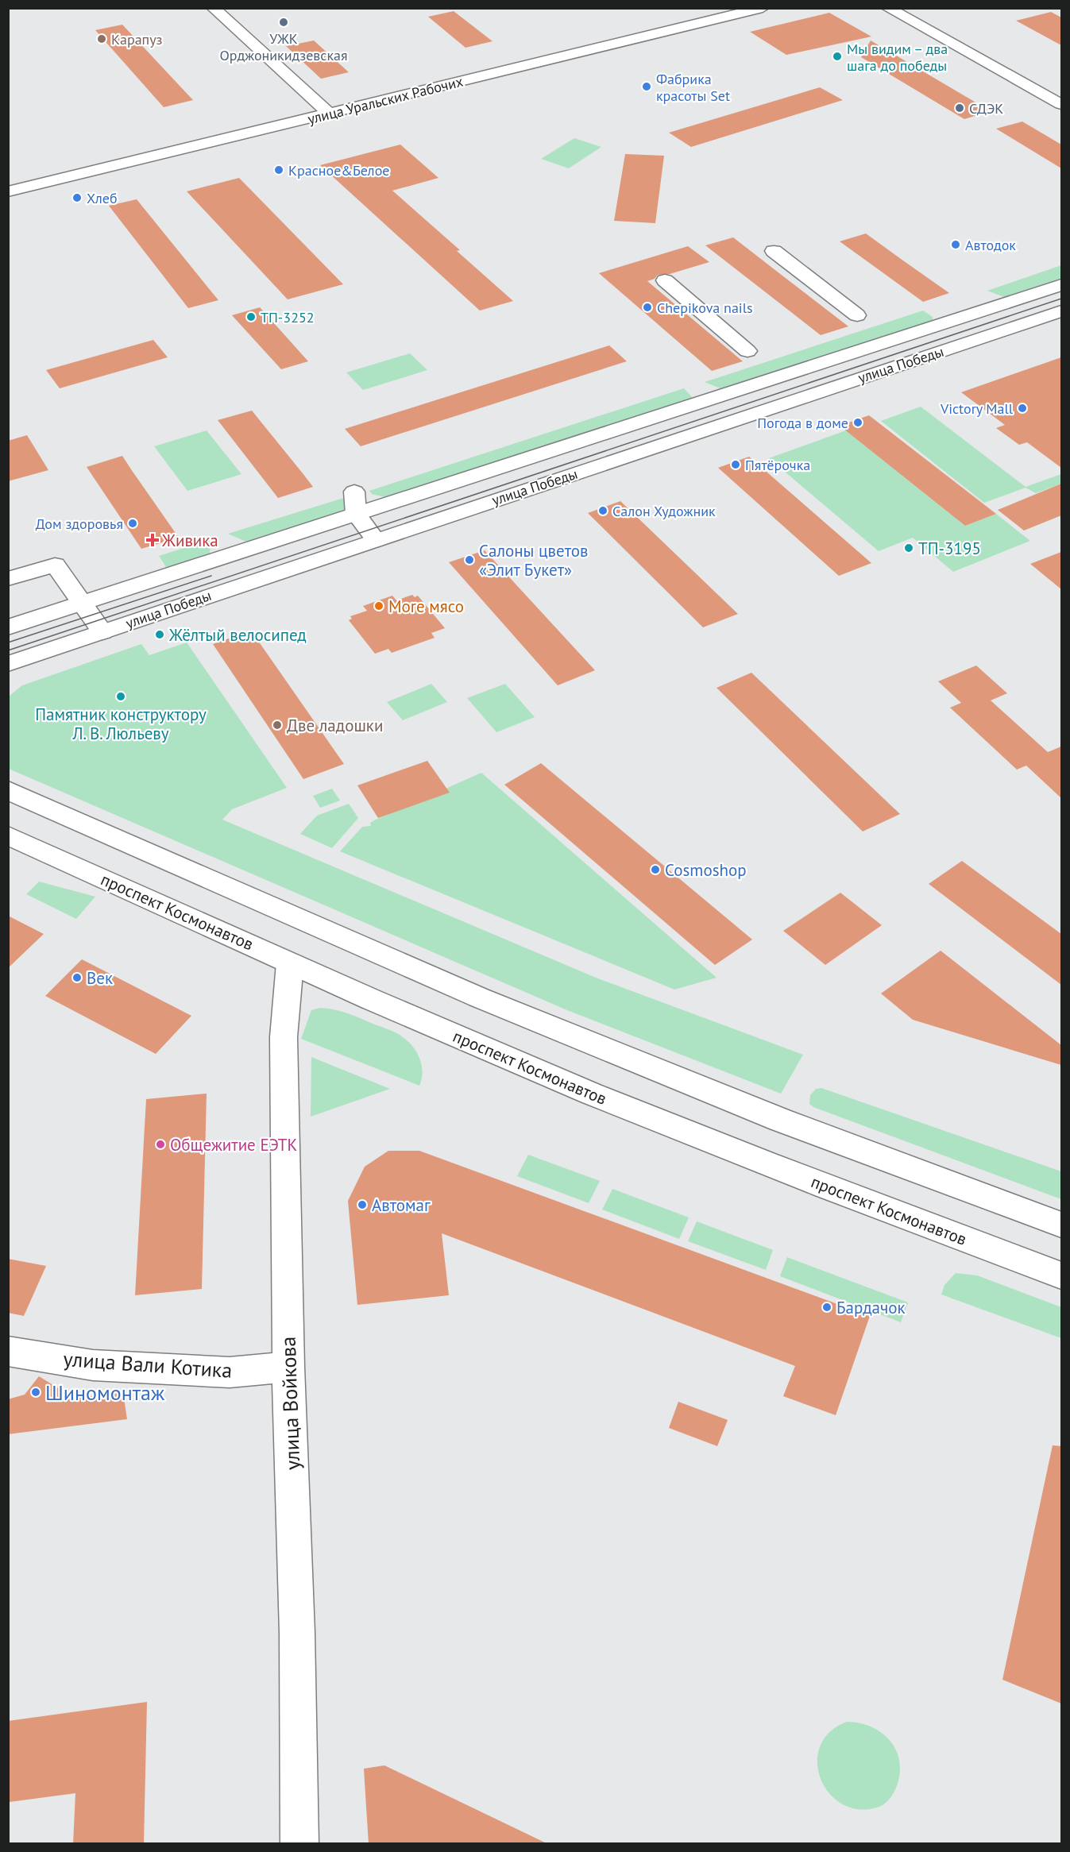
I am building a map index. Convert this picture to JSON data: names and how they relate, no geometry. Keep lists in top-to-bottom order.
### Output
{
  "streets": {
    "main road": [
      "улица Уральских Рабочих",
      "улица Победы",
      "проспект Космонавтов",
      "улица Вали Котика",
      "улица Войкова"
    ]
  },
  "crossings": [
    ["проспект Космонавтов", "улица Войкова"],
    ["улица Вали Котика", "улица Войкова"]
  ],
  "places": {
    "other": [
      "УЖК Орджоникидзевская",
      "Карапуз",
      "Мы видим – два шага до победы",
      "Фабрика красоты Set",
      "СДЭК",
      "Красное&Белое",
      "Хлеб",
      "Автодок",
      "Chepikova nails",
      "ТП-3252",
      "Victory Mall",
      "Погода в доме",
      "Пятёрочка",
      "Салон Художник",
      "Дом здоровья",
      "ТП-3195",
      "Салоны цветов «Элит Букет»",
      "More мясо",
      "Жёлтый велосипед",
      "Памятник конструктору Л. В. Люльеву",
      "Две ладошки",
      "Cosmoshop",
      "Век",
      "Общежитие ЕЭТК",
      "Автомаг",
      "Бардачок",
      "Шиномонтаж"
    ],
    "health": ["Живика"]
  }
}
